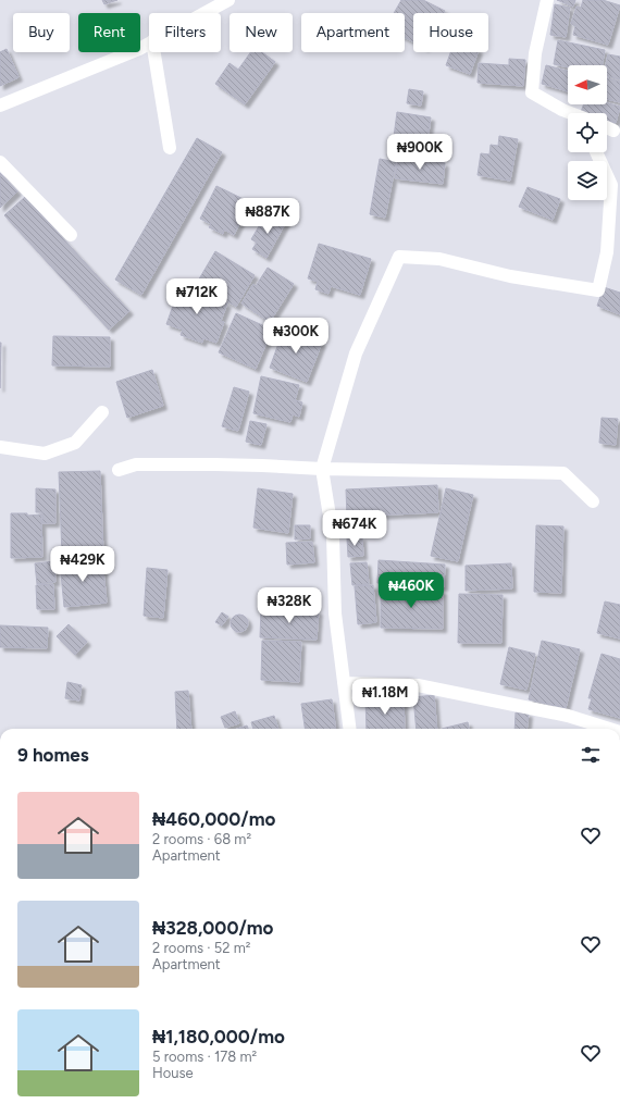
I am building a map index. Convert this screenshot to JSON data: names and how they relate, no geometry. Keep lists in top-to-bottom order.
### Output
{
  "north": "left",
  "page": {
    "chip": [
      "Buy",
      "Rent",
      "Filters",
      "New",
      "Apartment",
      "House"
    ],
    "price": [
      "₦900K",
      "₦887K",
      "₦712K",
      "₦300K",
      "₦674K",
      "₦429K",
      "₦460K",
      "₦328K",
      "₦1.18M"
    ],
    "heading": "9 homes",
    "list": [
      {
        "name": "₦460,000/mo",
        "note": "2 rooms · 68 m² · Apartment"
      },
      {
        "name": "₦328,000/mo",
        "note": "2 rooms · 52 m² · Apartment"
      },
      {
        "name": "₦1,180,000/mo",
        "note": "5 rooms · 178 m² · House"
      }
    ]
  }
}
